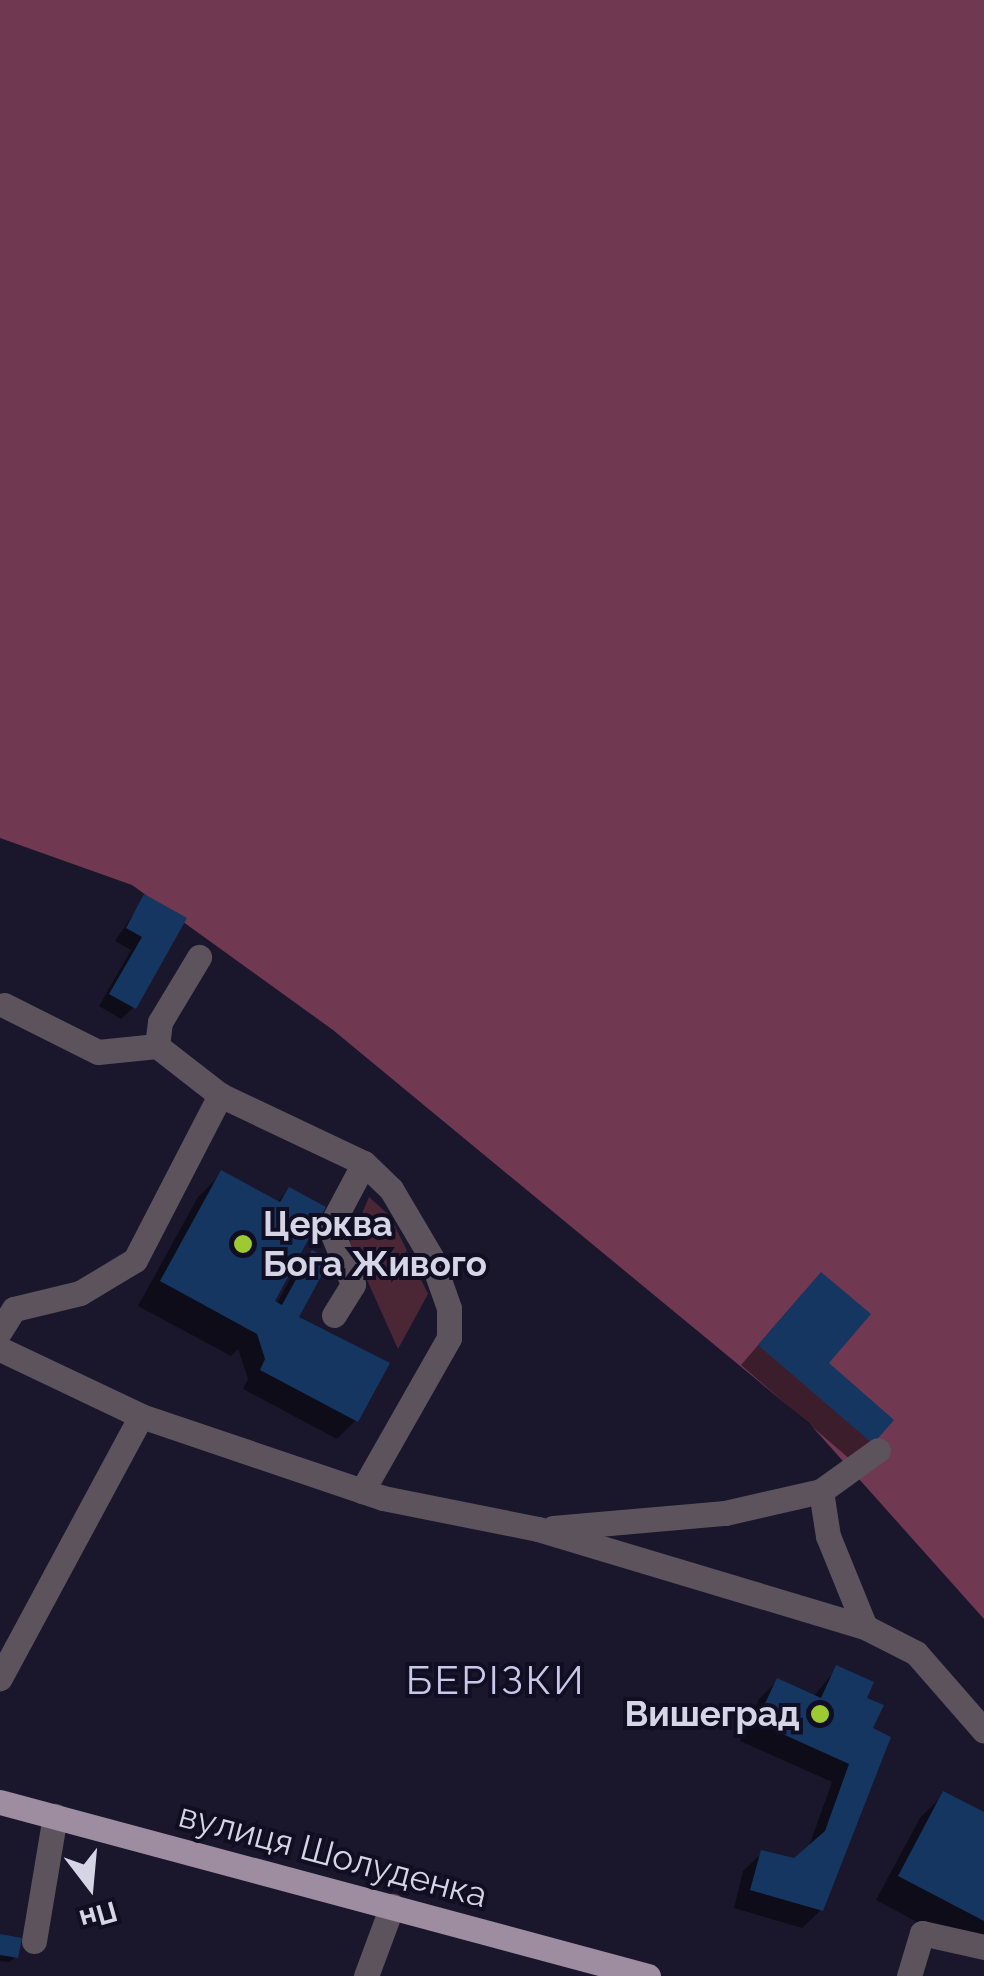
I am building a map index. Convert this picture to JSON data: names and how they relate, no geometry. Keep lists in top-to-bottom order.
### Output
{
  "streets": {
    "main road": ["вулиця Шолуденка"]
  },
  "districts": ["БЕРІЗКИ"],
  "places": ["Церква Бога Живого", "Вишеград"],
  "north": "bottom"
}
